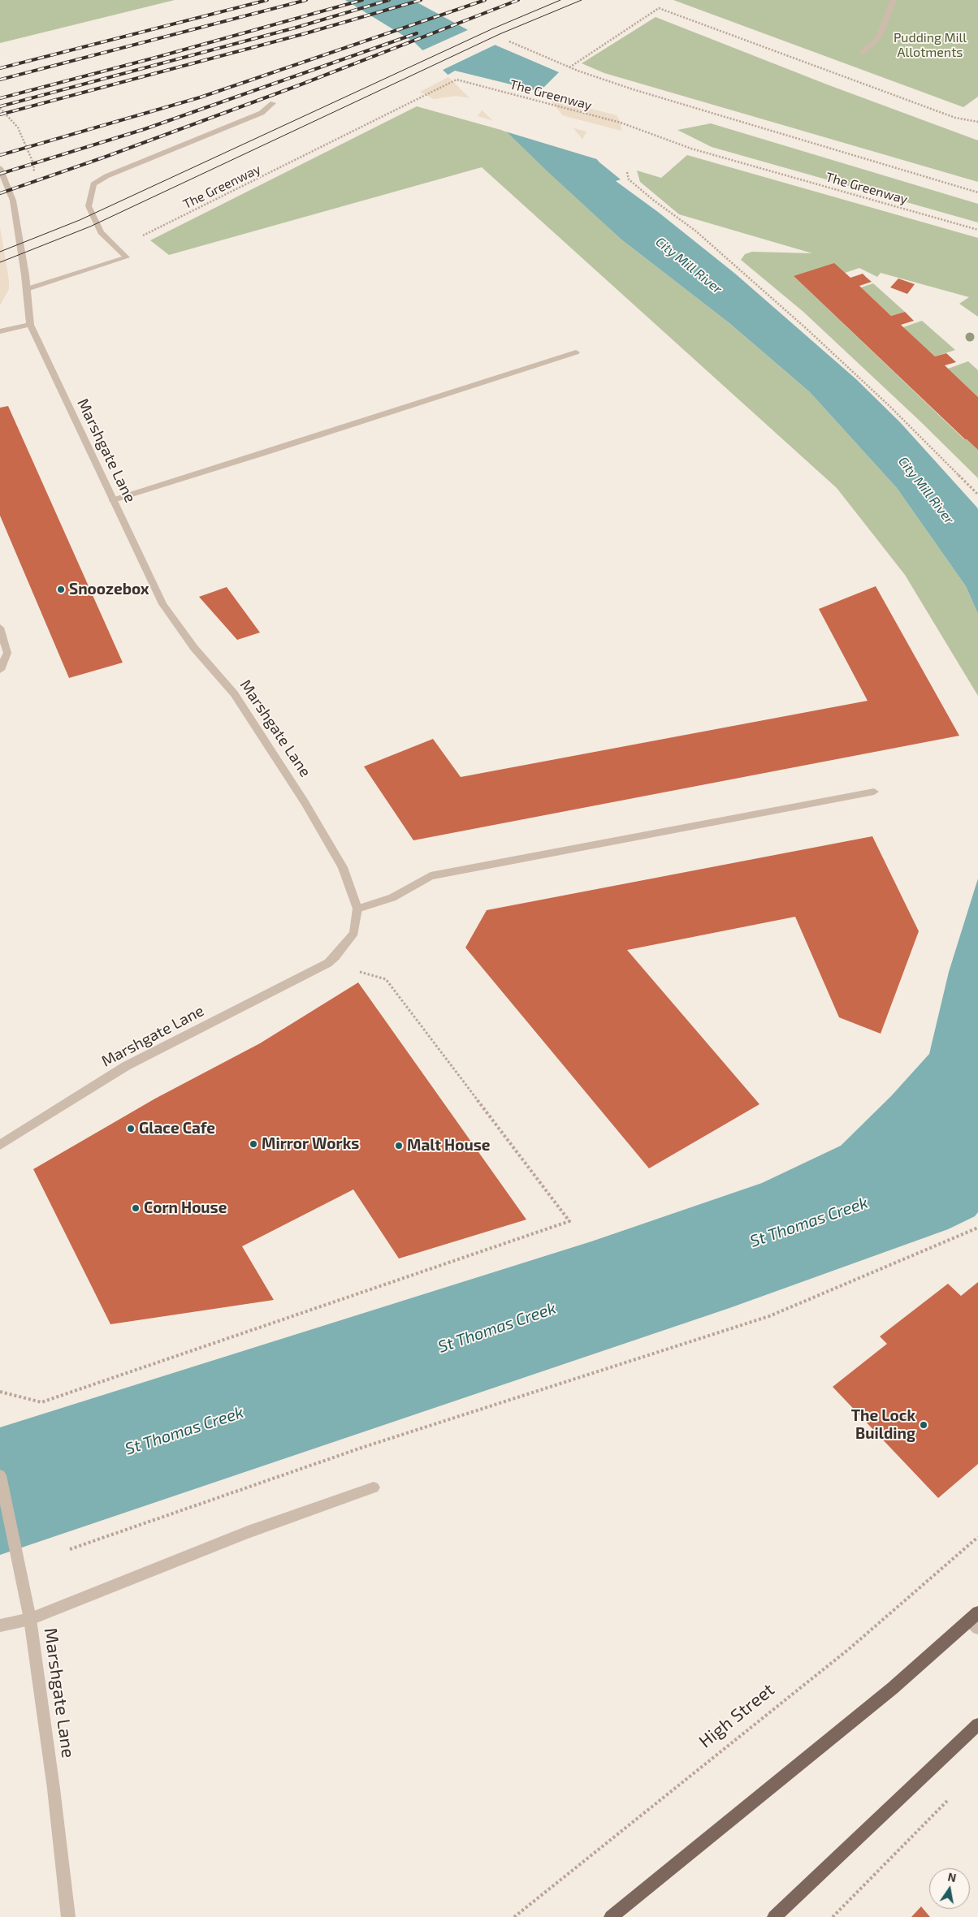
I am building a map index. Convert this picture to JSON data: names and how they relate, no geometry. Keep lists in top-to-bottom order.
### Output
{
  "streets": {
    "street": ["Marshgate Lane"],
    "path": ["The Greenway", "High Street"]
  },
  "water": ["City Mill River", "St Thomas Creek"],
  "parks": ["Pudding Mill Allotments"],
  "places": [
    "Snoozebox",
    "Glace Cafe",
    "Mirror Works",
    "Malt House",
    "Corn House",
    "The Lock Building"
  ],
  "north": "top"
}
